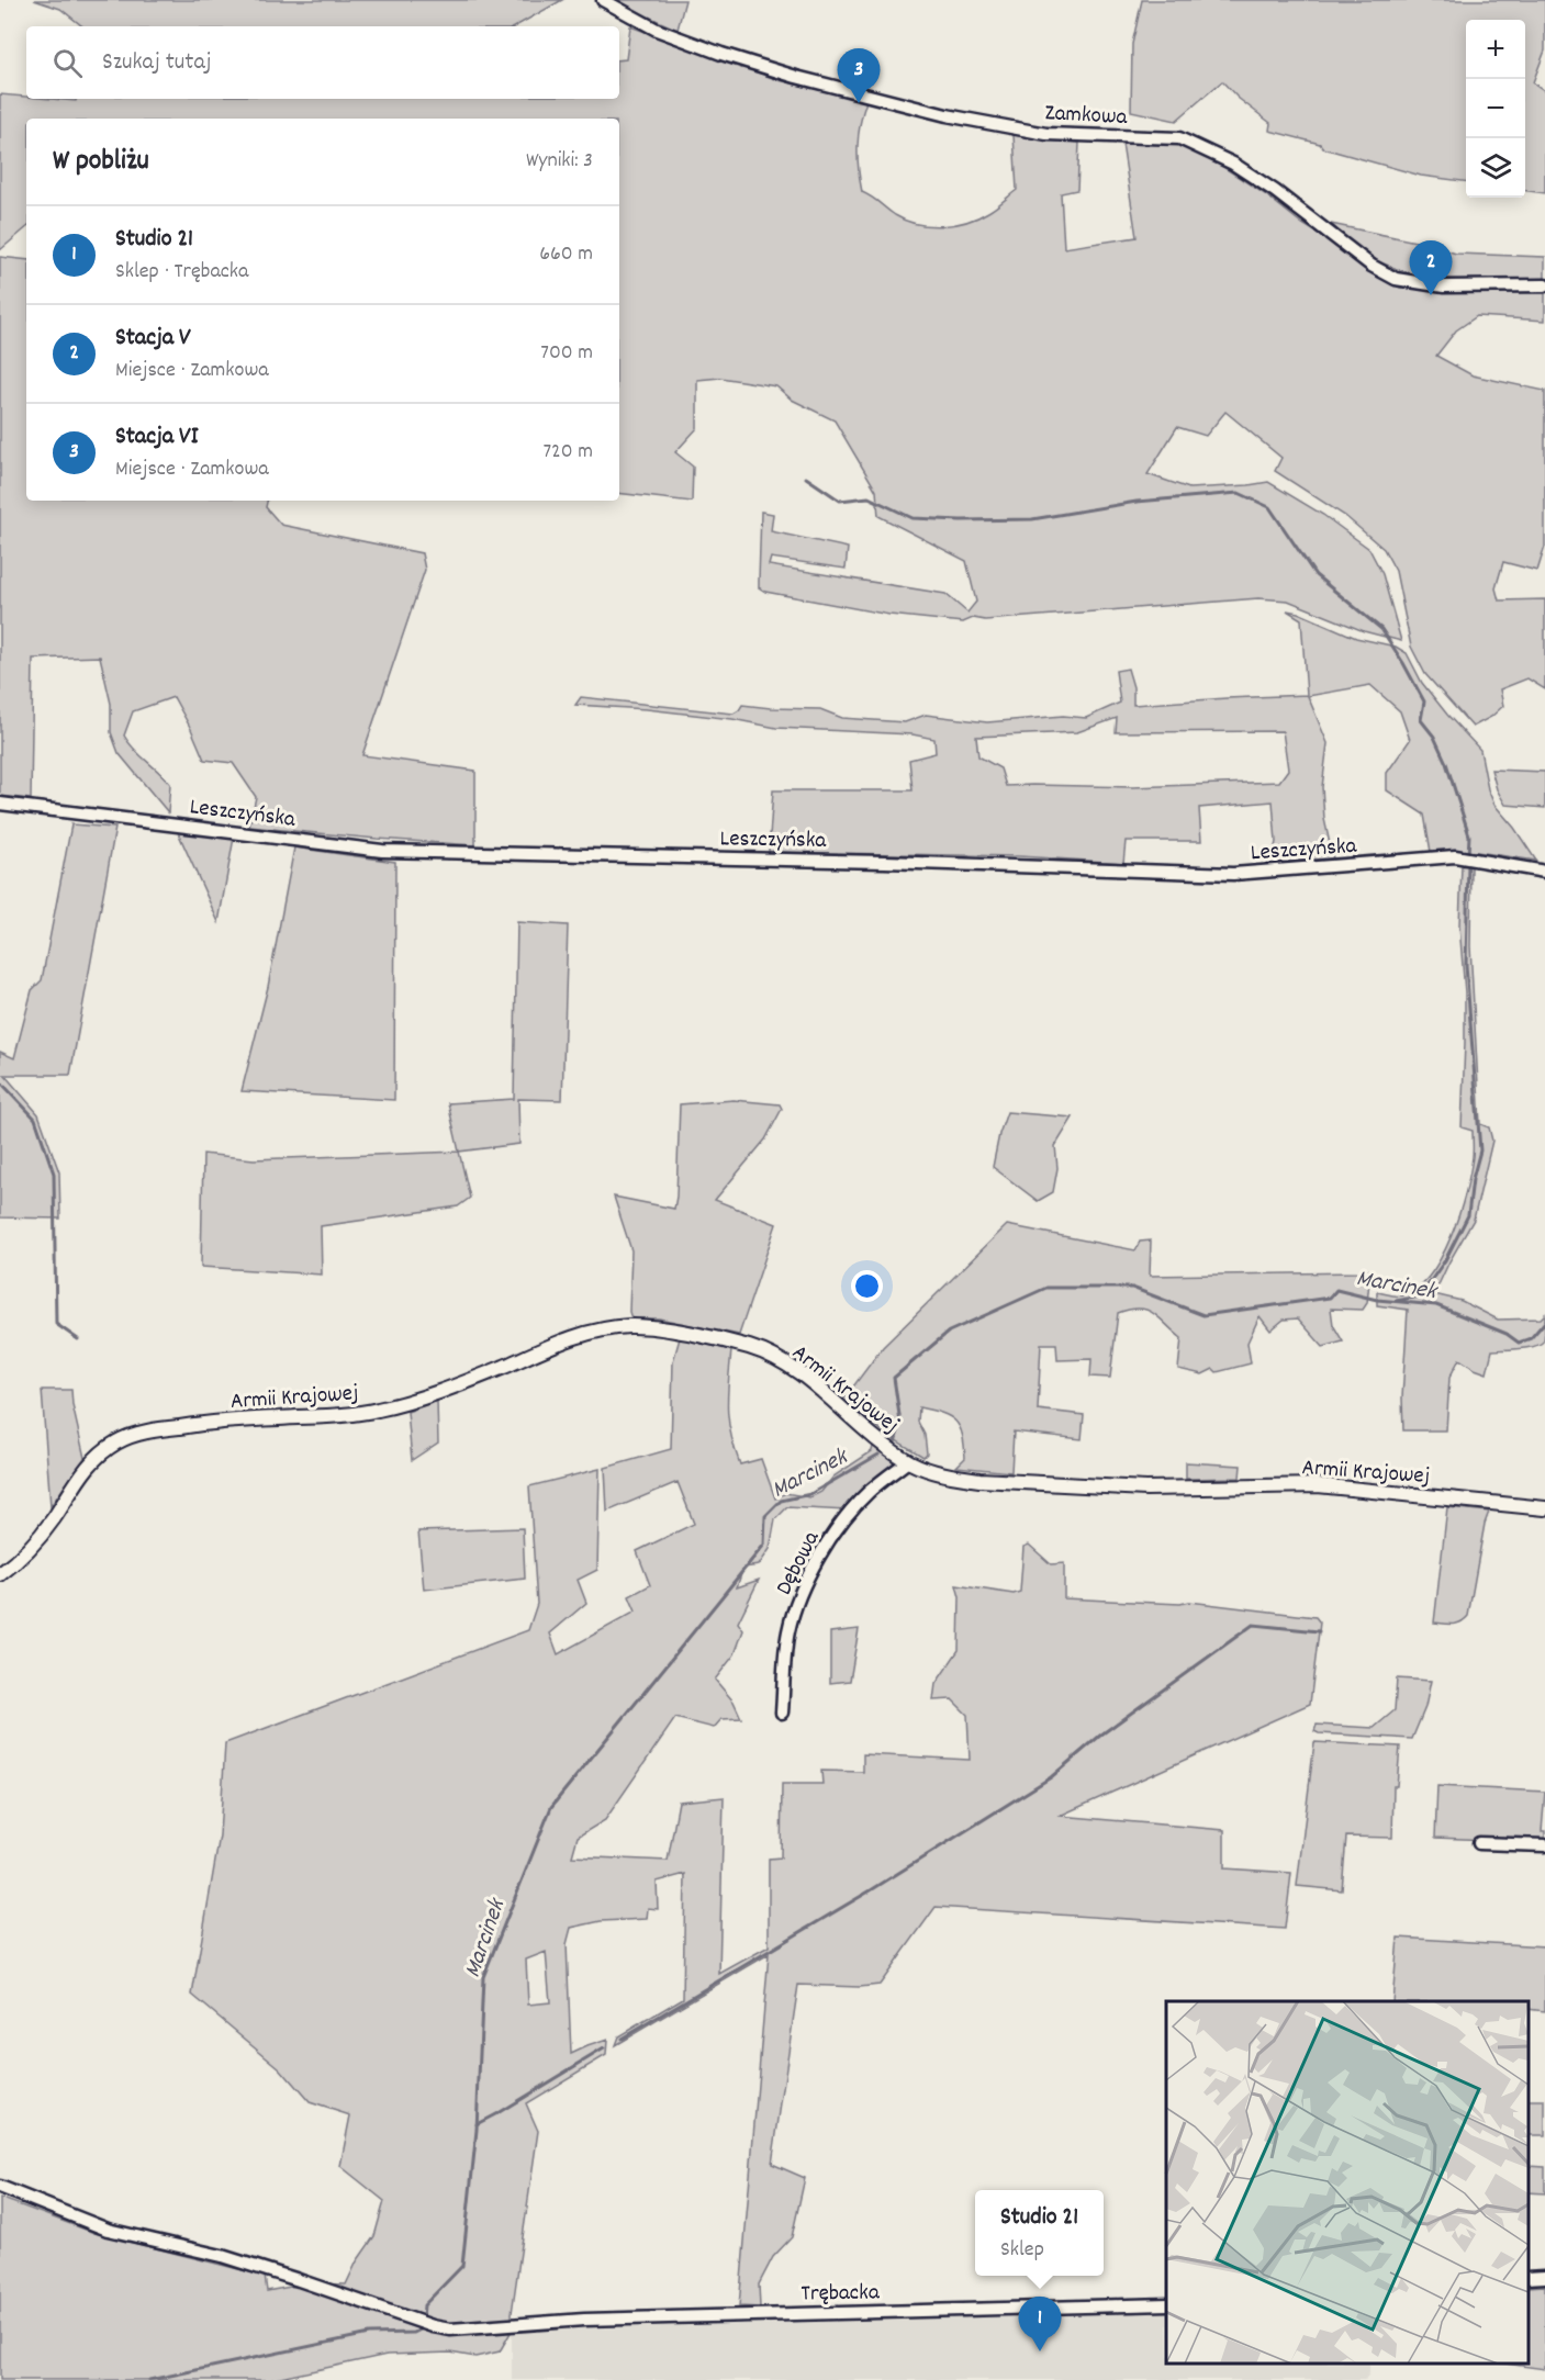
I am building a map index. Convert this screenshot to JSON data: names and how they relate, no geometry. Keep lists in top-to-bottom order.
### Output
{
  "streets": {
    "street": [
      "Zamkowa",
      "Leszczyńska",
      "Armii Krajowej",
      "Dębowa",
      "Trębacka"
    ]
  },
  "crossings": [
    ["Armii Krajowej", "Dębowa"]
  ],
  "water": ["Marcinek"],
  "page": {
    "map_buttons": ["+", "−"],
    "search": "Szukaj tutaj",
    "pins": ["3", "2", "1"],
    "heading": ["W pobliżu", "Wyniki: 3"],
    "list": [
      {
        "mark": "1",
        "name": "Studio 21",
        "note": "Sklep · Trębacka",
        "value": "660 m"
      },
      {
        "mark": "2",
        "name": "Stacja V",
        "note": "Miejsce · Zamkowa",
        "value": "700 m"
      },
      {
        "mark": "3",
        "name": "Stacja VI",
        "note": "Miejsce · Zamkowa",
        "value": "720 m"
      }
    ],
    "popup": ["Studio 21", "Sklep"]
  }
}
